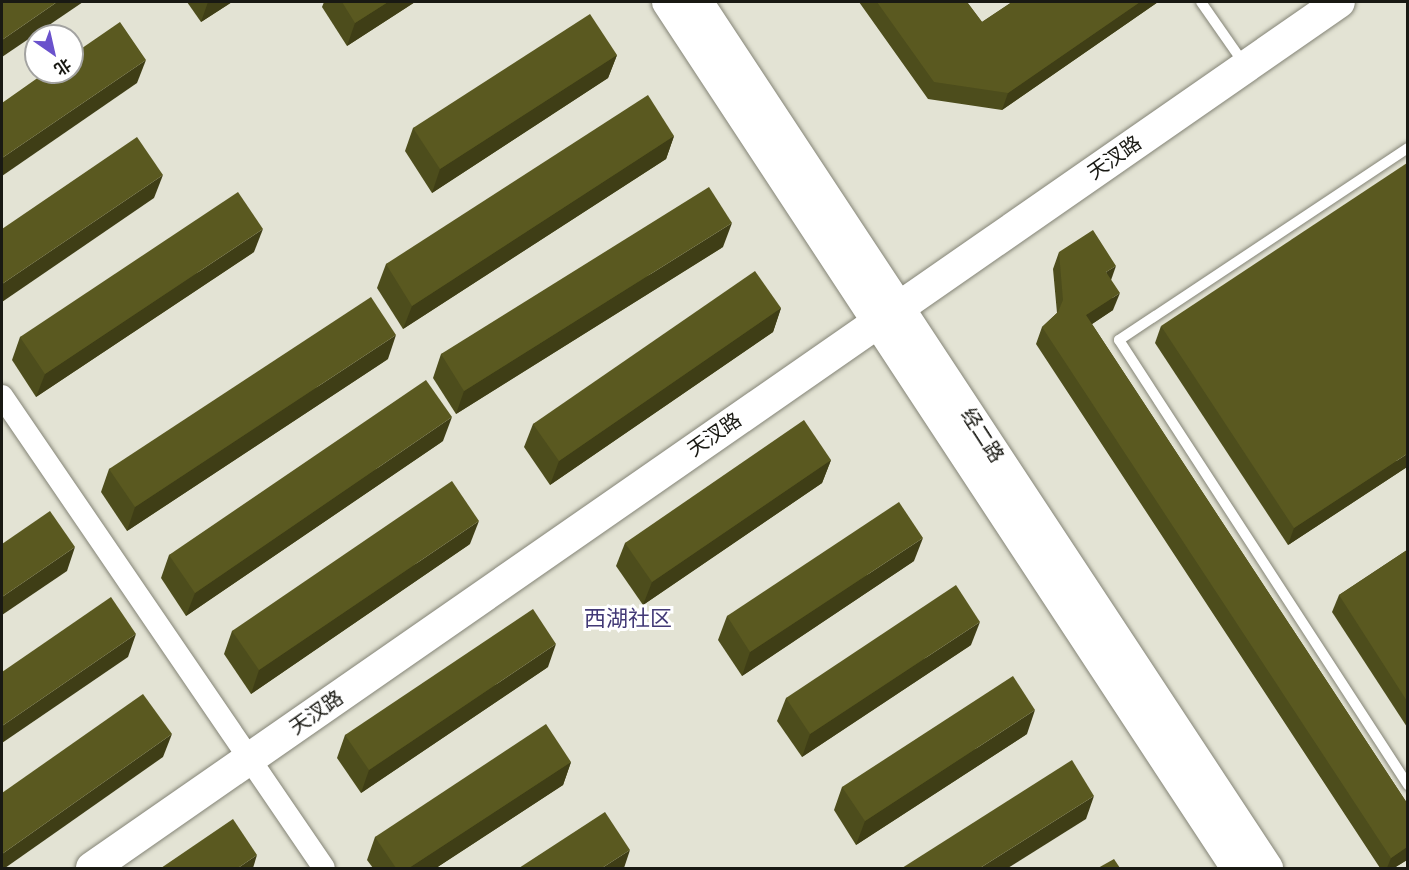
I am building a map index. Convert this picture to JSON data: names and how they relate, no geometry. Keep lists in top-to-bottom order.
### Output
{
  "streets": {
    "street": ["天汊路", "经二路"]
  },
  "crossings": [
    ["天汊路", "经二路"]
  ],
  "districts": ["西湖社区"],
  "north": "bottom right"
}
